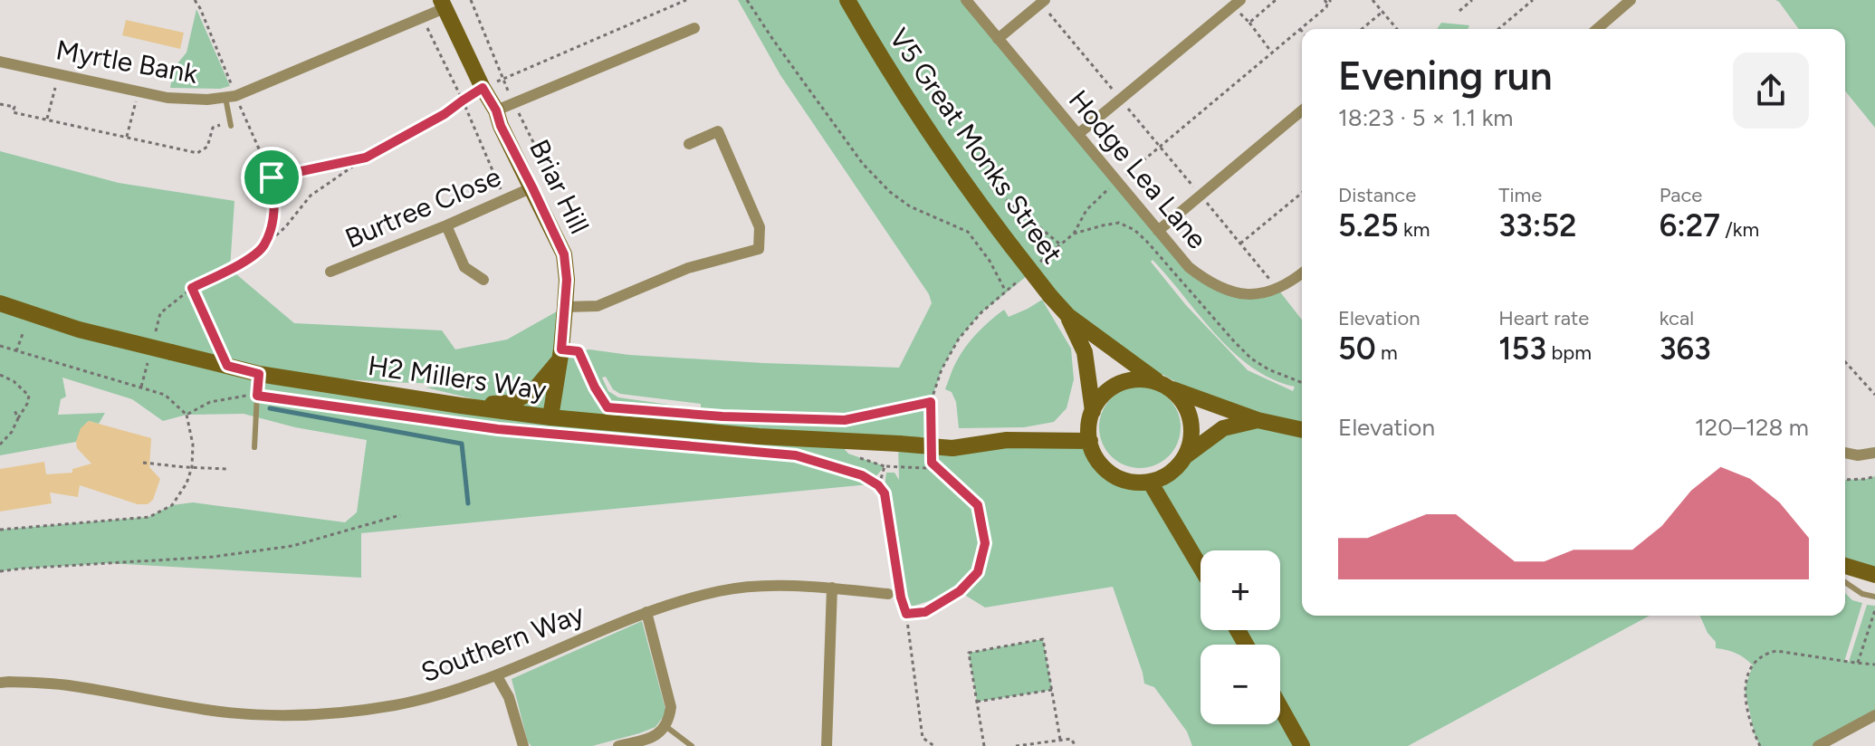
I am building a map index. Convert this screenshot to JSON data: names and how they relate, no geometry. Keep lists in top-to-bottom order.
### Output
{
  "streets": {
    "street": [
      "Myrtle Bank",
      "V5 Great Monks Street",
      "Hodge Lea Lane",
      "Briar Hill",
      "Burtree Close",
      "H2 Millers Way",
      "Southern Way"
    ]
  },
  "crossings": [
    ["Myrtle Bank", "Briar Hill"],
    ["V5 Great Monks Street", "H2 Millers Way"],
    ["Briar Hill", "Burtree Close"],
    ["Briar Hill", "H2 Millers Way"]
  ],
  "page": {
    "heading": ["Evening run", "18:23 · 5 × 1.1 km"],
    "stats": [
      ["Distance", "5.25 km"],
      ["Time", "33:52"],
      ["Pace", "6:27 /km"],
      ["Elevation", "50 m"],
      ["Heart rate", "153 bpm"],
      ["kcal", "363"]
    ],
    "chart": ["Elevation", "120–128 m"],
    "map_buttons": ["+", "−"]
  }
}
